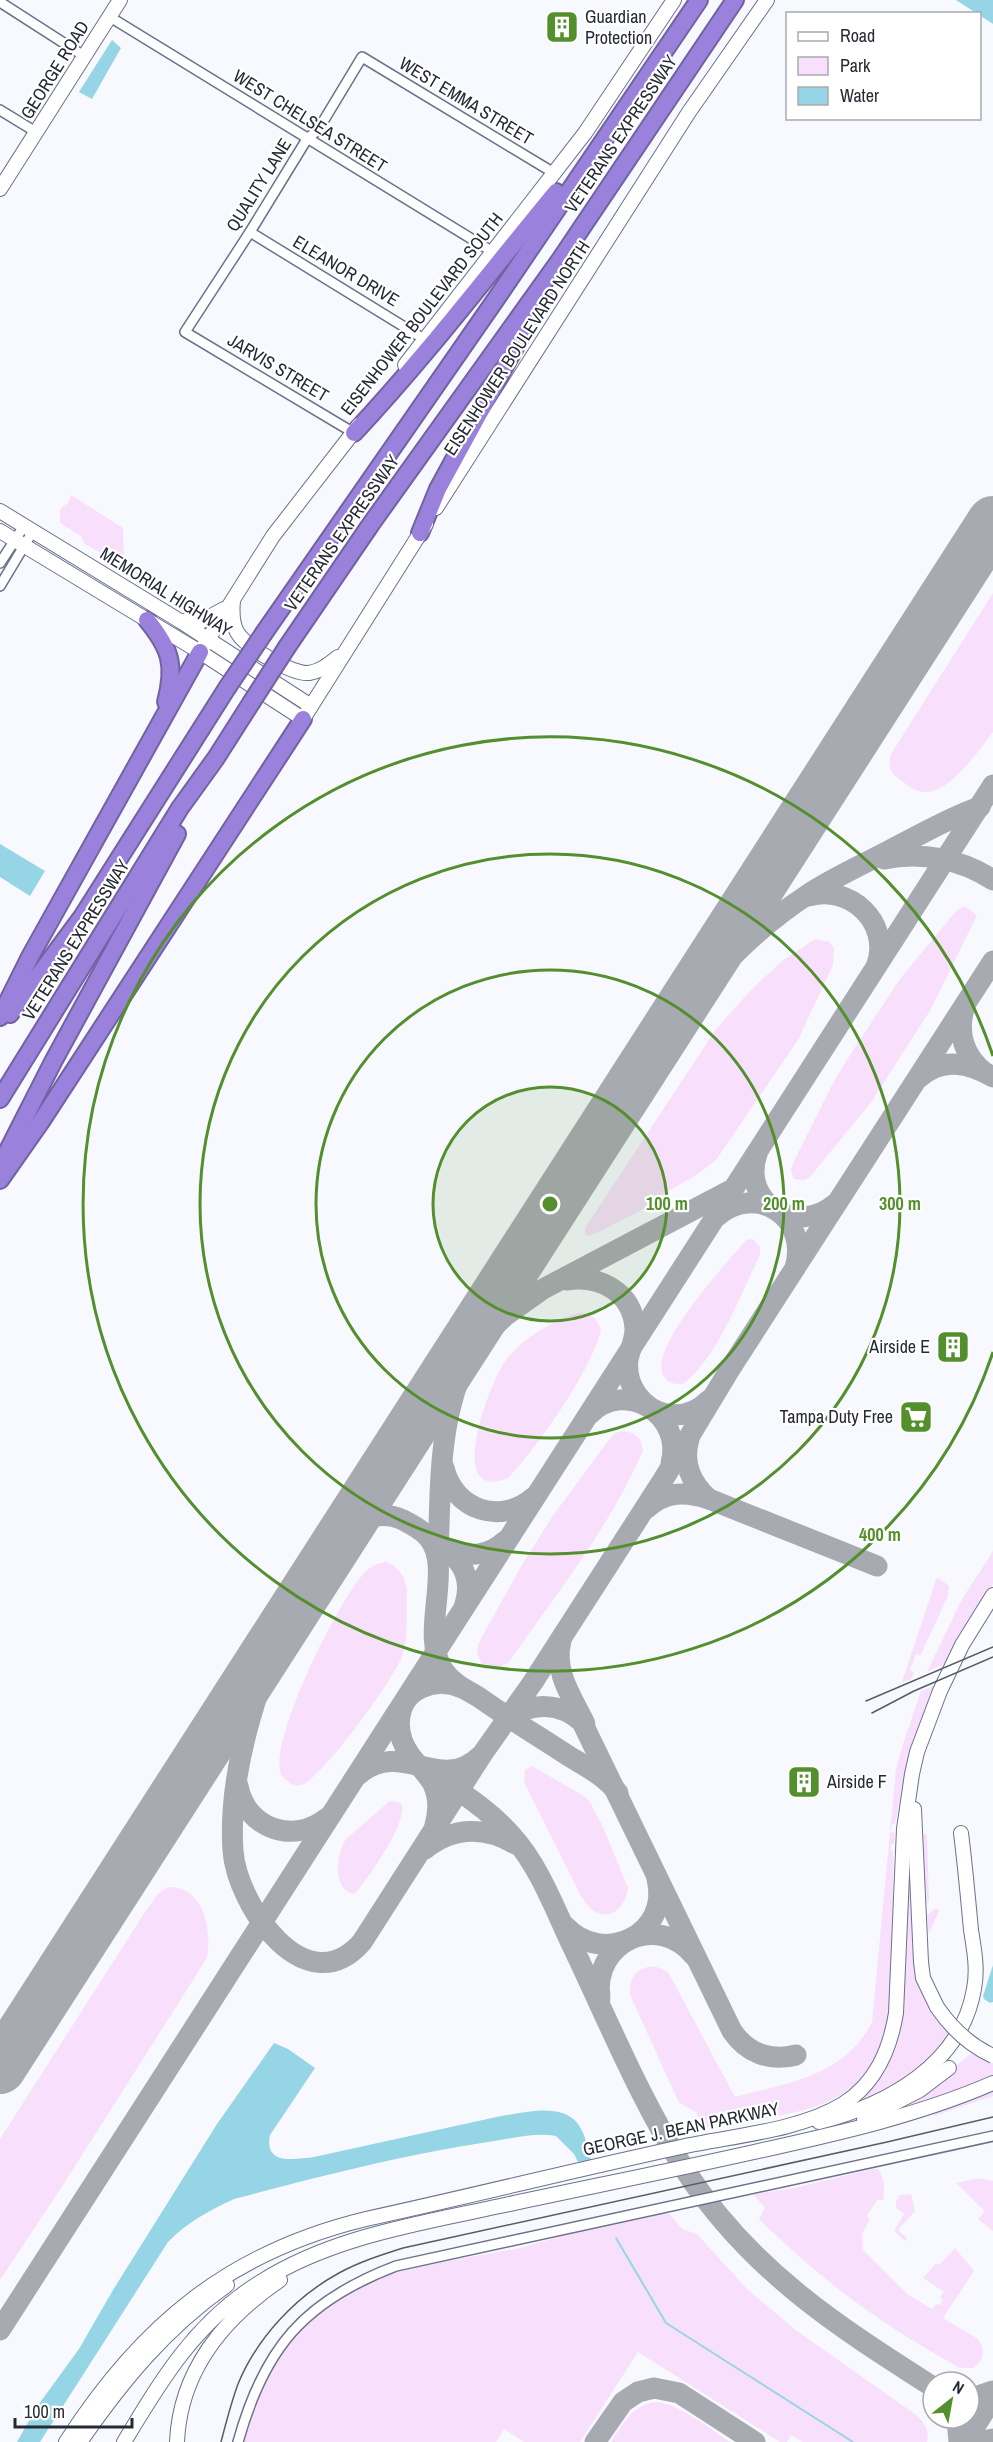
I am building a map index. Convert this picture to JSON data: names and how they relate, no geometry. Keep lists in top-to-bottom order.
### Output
{
  "streets": {
    "highway": ["VETERANS EXPRESSWAY"],
    "street": [
      "GEORGE ROAD",
      "WEST EMMA STREET",
      "WEST CHELSEA STREET",
      "QUALITY LANE",
      "ELEANOR DRIVE",
      "EISENHOWER BOULEVARD SOUTH",
      "EISENHOWER BOULEVARD NORTH",
      "JARVIS STREET",
      "MEMORIAL HIGHWAY",
      "GEORGE J. BEAN PARKWAY"
    ]
  },
  "crossings": [
    ["GEORGE ROAD", "WEST CHELSEA STREET"],
    ["WEST EMMA STREET", "QUALITY LANE"],
    ["WEST EMMA STREET", "EISENHOWER BOULEVARD SOUTH"],
    ["WEST CHELSEA STREET", "QUALITY LANE"],
    ["WEST CHELSEA STREET", "EISENHOWER BOULEVARD SOUTH"],
    ["QUALITY LANE", "ELEANOR DRIVE"],
    ["QUALITY LANE", "JARVIS STREET"],
    ["ELEANOR DRIVE", "EISENHOWER BOULEVARD SOUTH"],
    ["EISENHOWER BOULEVARD SOUTH", "JARVIS STREET"],
    ["EISENHOWER BOULEVARD SOUTH", "MEMORIAL HIGHWAY"],
    ["EISENHOWER BOULEVARD NORTH", "MEMORIAL HIGHWAY"]
  ],
  "places": {
    "building": ["Guardian Protection", "Airside E", "Airside F"],
    "supermarket": ["Tampa Duty Free"]
  },
  "legend": ["Road", "Park", "Water"],
  "scale_bar": "100 m",
  "north": "top right",
  "rings": [
    "100 m",
    "200 m",
    "300 m",
    "400 m"
  ]
}
